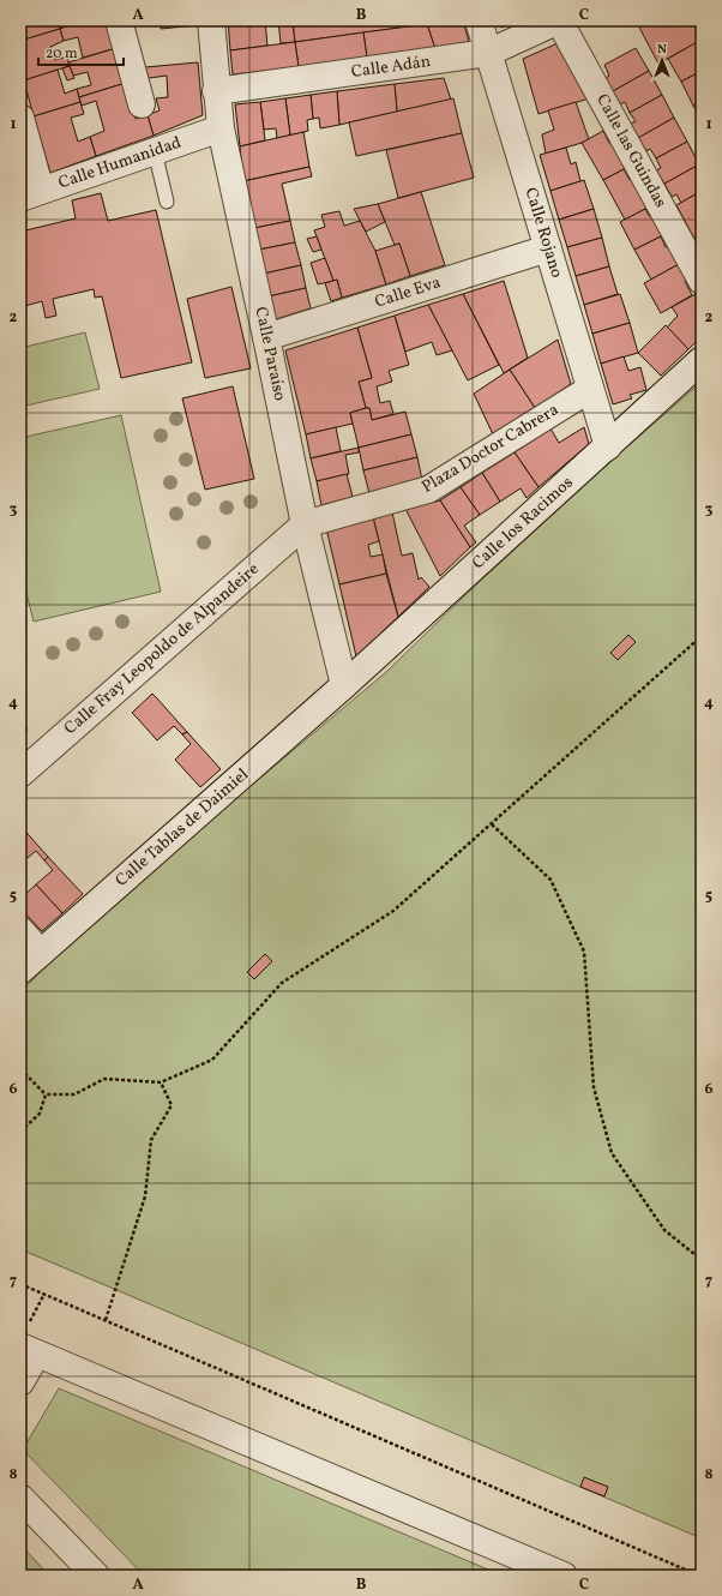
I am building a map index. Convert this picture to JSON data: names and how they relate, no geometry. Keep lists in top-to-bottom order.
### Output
{
  "streets": {
    "street": [
      "Calle Adán",
      "Calle las Guindas",
      "Calle Humanidad",
      "Calle Rojano",
      "Calle Eva",
      "Calle Paraíso",
      "Plaza Doctor Cabrera",
      "Calle los Racimos",
      "Calle Fray Leopoldo de Alpandeire",
      "Calle Tablas de Daimiel"
    ]
  },
  "crossings": [
    ["Calle Adán", "Calle las Guindas"],
    ["Calle Adán", "Calle Rojano"],
    ["Calle Adán", "Calle Paraíso"],
    ["Calle Humanidad", "Calle Paraíso"],
    ["Calle Rojano", "Calle Eva"],
    ["Calle Rojano", "Plaza Doctor Cabrera"],
    ["Calle Rojano", "Calle los Racimos"],
    ["Calle Eva", "Calle Paraíso"],
    ["Calle Paraíso", "Plaza Doctor Cabrera"],
    ["Calle Paraíso", "Calle los Racimos"],
    ["Calle Paraíso", "Calle Fray Leopoldo de Alpandeire"],
    ["Calle Paraíso", "Calle Tablas de Daimiel"],
    ["Plaza Doctor Cabrera", "Calle Fray Leopoldo de Alpandeire"],
    ["Calle los Racimos", "Calle Tablas de Daimiel"]
  ],
  "scale_bar": "20 m",
  "north": "top",
  "grid": {
    "columns": ["A", "B", "C"],
    "rows": [
      "1",
      "2",
      "3",
      "4",
      "5",
      "6",
      "7",
      "8"
    ]
  }
}
